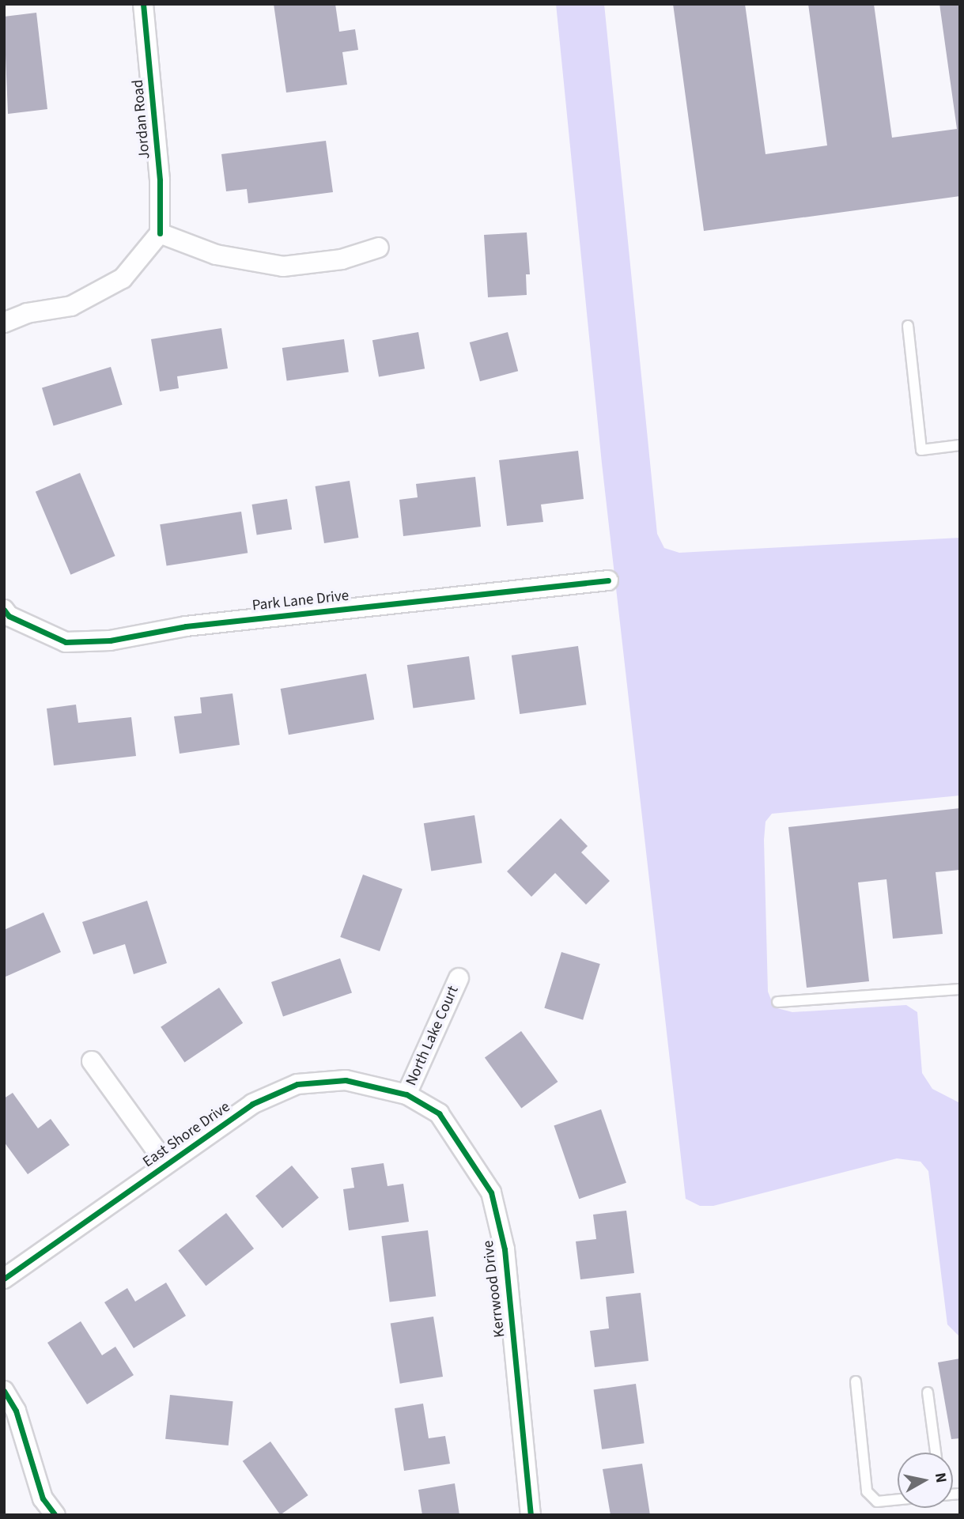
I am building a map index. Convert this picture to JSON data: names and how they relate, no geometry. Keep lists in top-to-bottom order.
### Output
{
  "streets": {
    "street": [
      "Jordan Road",
      "Park Lane Drive",
      "North Lake Court",
      "East Shore Drive",
      "Kerrwood Drive"
    ]
  },
  "crossings": [
    ["North Lake Court", "East Shore Drive"],
    ["North Lake Court", "Kerrwood Drive"],
    ["East Shore Drive", "Kerrwood Drive"]
  ],
  "north": "right"
}
